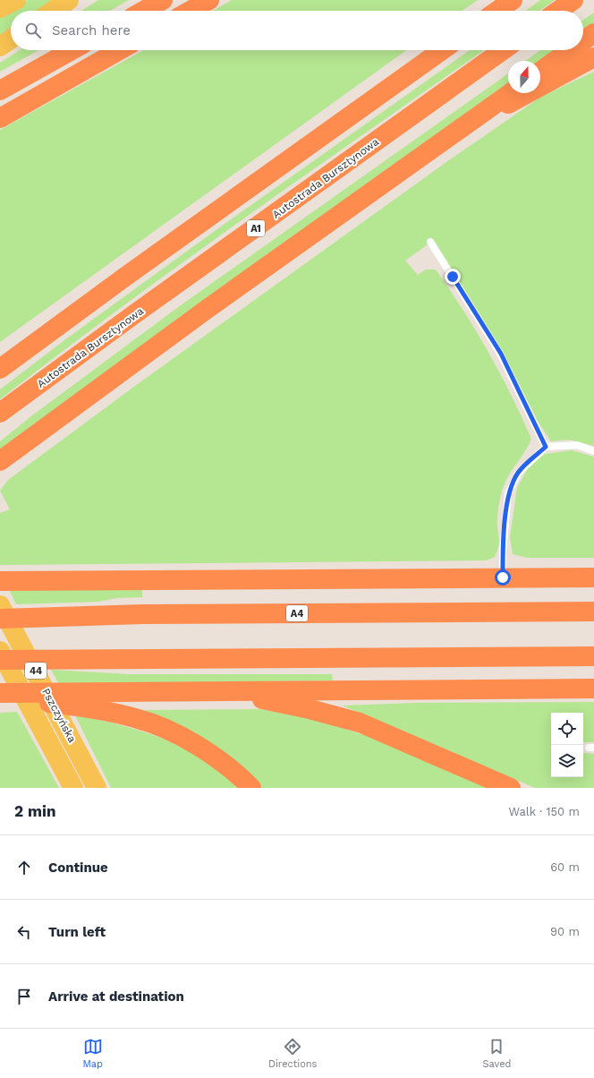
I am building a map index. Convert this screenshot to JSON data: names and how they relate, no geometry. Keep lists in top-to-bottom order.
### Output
{
  "streets": {
    "highway": ["Autostrada Bursztynowa", "A1", "A4"],
    "main road": ["44", "Pszczyńska"]
  },
  "north": "top",
  "page": {
    "search": "Search here",
    "heading": ["2 min", "Walk · 150 m"],
    "list": [
      ["Continue", "60 m"],
      ["Turn left", "90 m"],
      "Arrive at destination"
    ],
    "nav": ["Map", "Directions", "Saved"]
  }
}
